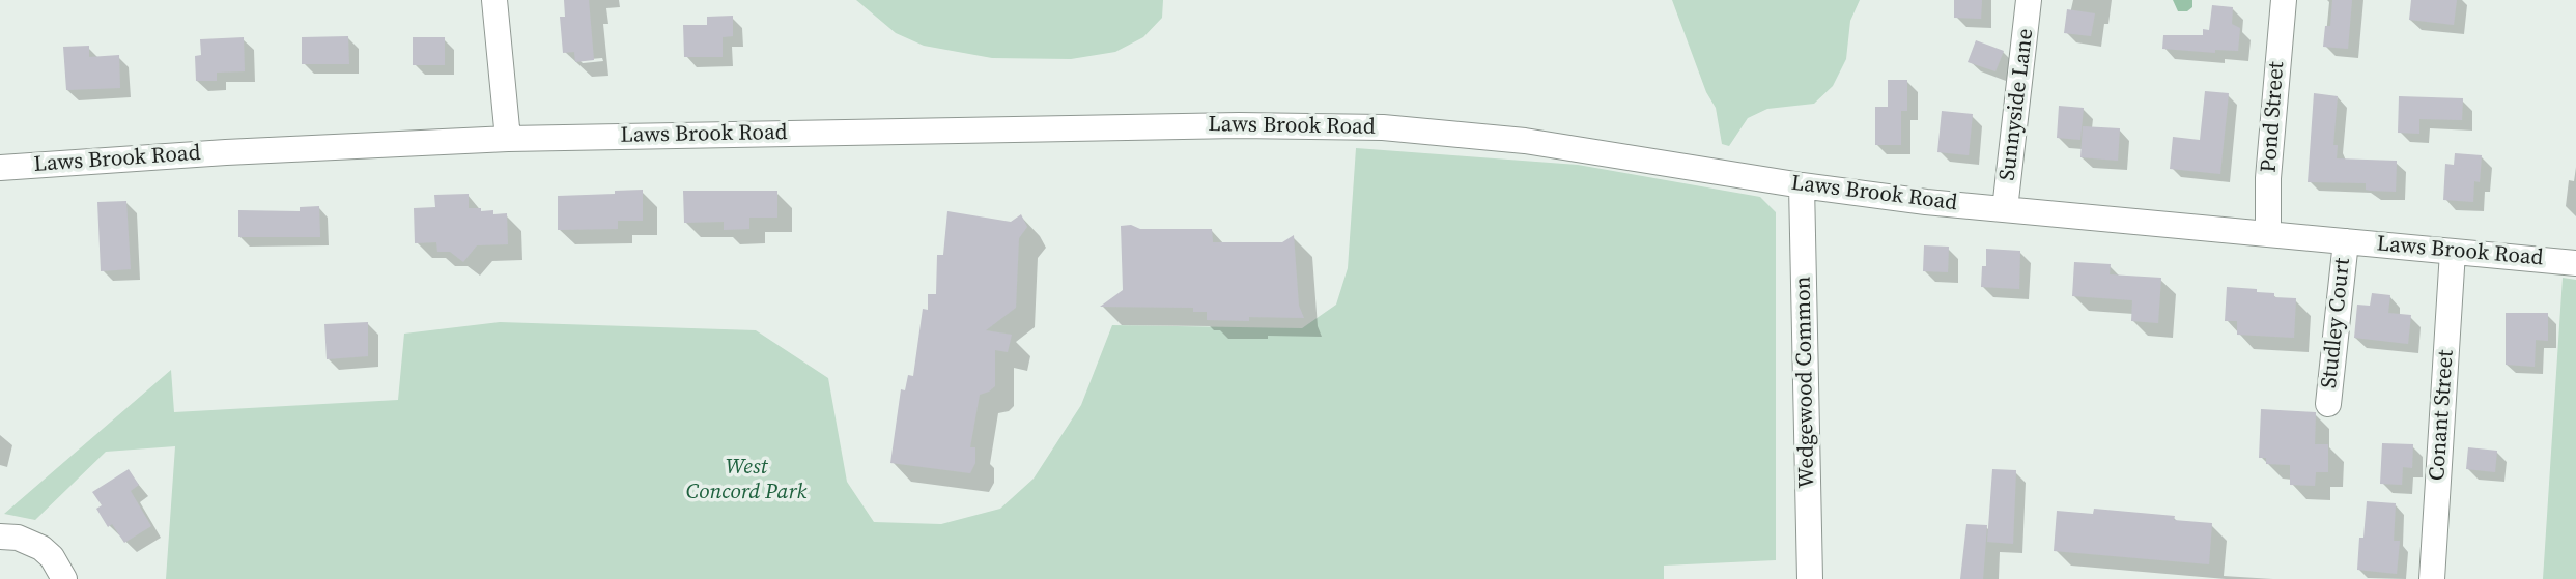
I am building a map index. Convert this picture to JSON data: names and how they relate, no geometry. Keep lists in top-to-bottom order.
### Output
{
  "streets": {
    "street": [
      "Sunnyside Lane",
      "Pond Street",
      "Laws Brook Road",
      "Studley Court",
      "Wedgewood Common",
      "Conant Street"
    ]
  },
  "crossings": [
    ["Sunnyside Lane", "Laws Brook Road"],
    ["Pond Street", "Laws Brook Road"],
    ["Laws Brook Road", "Studley Court"],
    ["Laws Brook Road", "Wedgewood Common"],
    ["Laws Brook Road", "Conant Street"]
  ],
  "parks": ["West Concord Park"]
}
